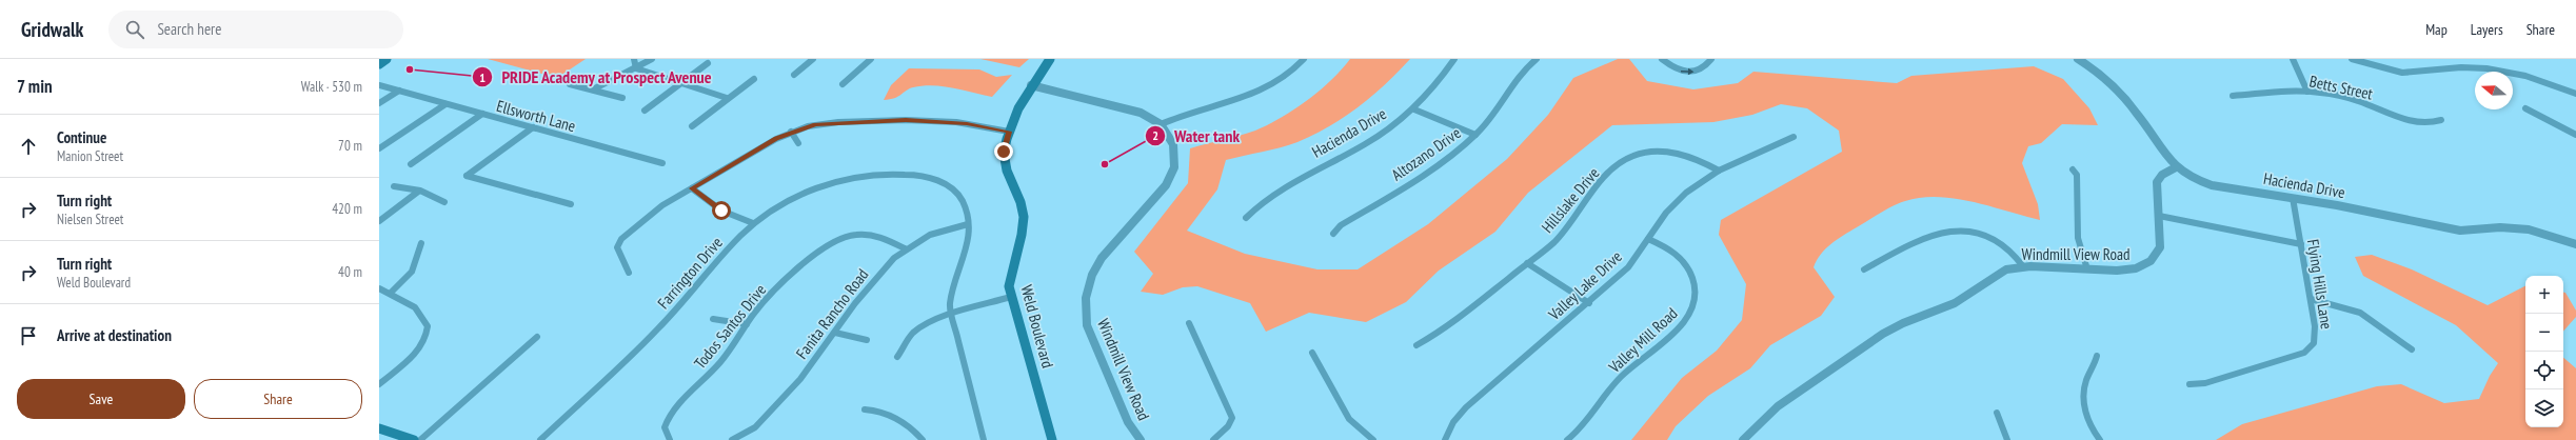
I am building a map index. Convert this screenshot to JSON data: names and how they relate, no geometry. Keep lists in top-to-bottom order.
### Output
{
  "streets": {
    "main road": ["Weld Boulevard"],
    "street": [
      "Betts Street",
      "Ellsworth Lane",
      "Hacienda Drive",
      "Altozano Drive",
      "Hillslake Drive",
      "Windmill View Road",
      "Farrington Drive",
      "Flying Hills Lane",
      "Valley Lake Drive",
      "Fanita Rancho Road",
      "Todos Santos Drive",
      "Valley Mill Road"
    ]
  },
  "crossings": [
    ["Hacienda Drive", "Windmill View Road"],
    ["Hacienda Drive", "Flying Hills Lane"],
    ["Hillslake Drive", "Valley Lake Drive"],
    ["Farrington Drive", "Fanita Rancho Road"],
    ["Valley Lake Drive", "Valley Mill Road"],
    ["Fanita Rancho Road", "Todos Santos Drive"]
  ],
  "places": ["PRIDE Academy at Prospect Avenue", "Water tank"],
  "north": "left",
  "page": {
    "header": "Gridwalk",
    "search": "Search here",
    "nav": ["Map", "Layers", "Share"],
    "heading": ["7 min", "Walk · 530 m"],
    "list": [
      ["Continue", "Manion Street", "70 m"],
      ["Turn right", "Nielsen Street", "420 m"],
      ["Turn right", "Weld Boulevard", "40 m"],
      "Arrive at destination"
    ],
    "map_buttons": ["+", "−"],
    "buttons": ["Save", "Share"]
  }
}
